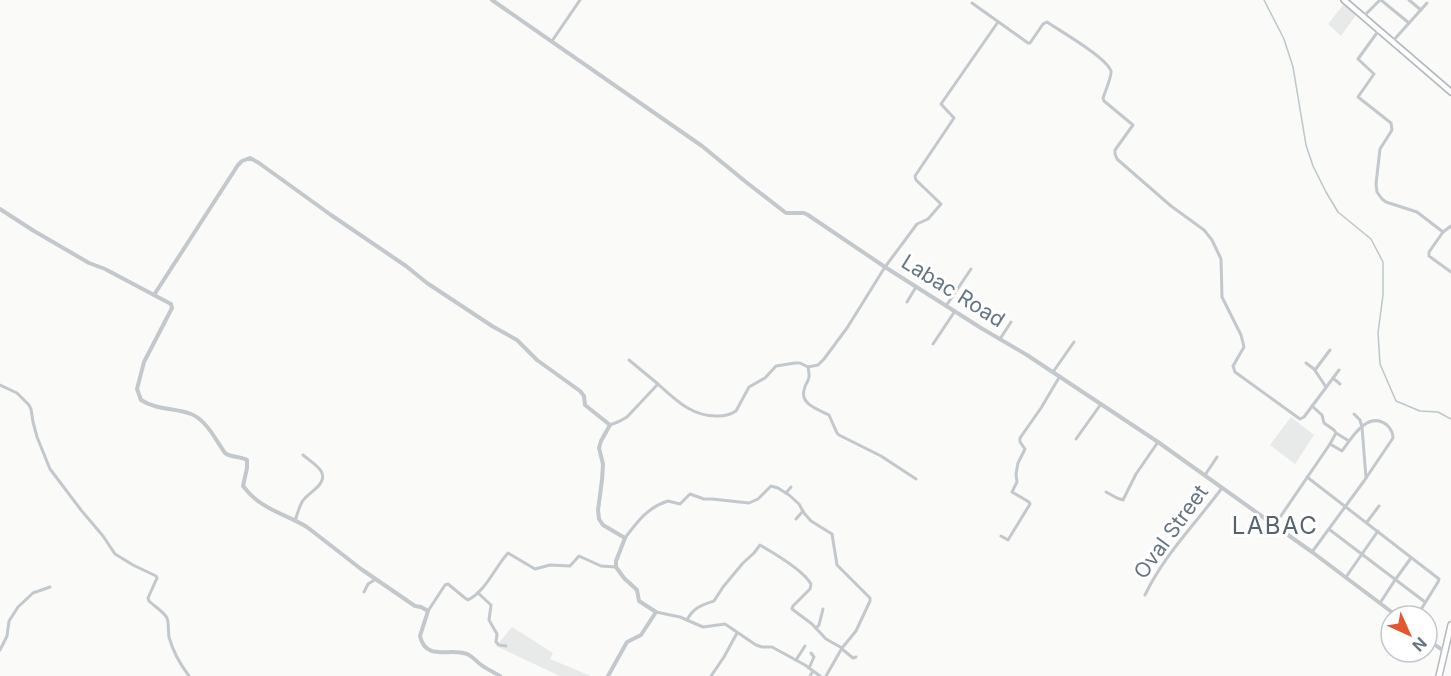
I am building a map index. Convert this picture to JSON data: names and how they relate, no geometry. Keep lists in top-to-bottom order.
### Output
{
  "streets": {
    "street": ["Labac Road", "Oval Street"]
  },
  "crossings": [
    ["Labac Road", "Oval Street"]
  ],
  "districts": ["LABAC"],
  "north": "bottom right"
}
